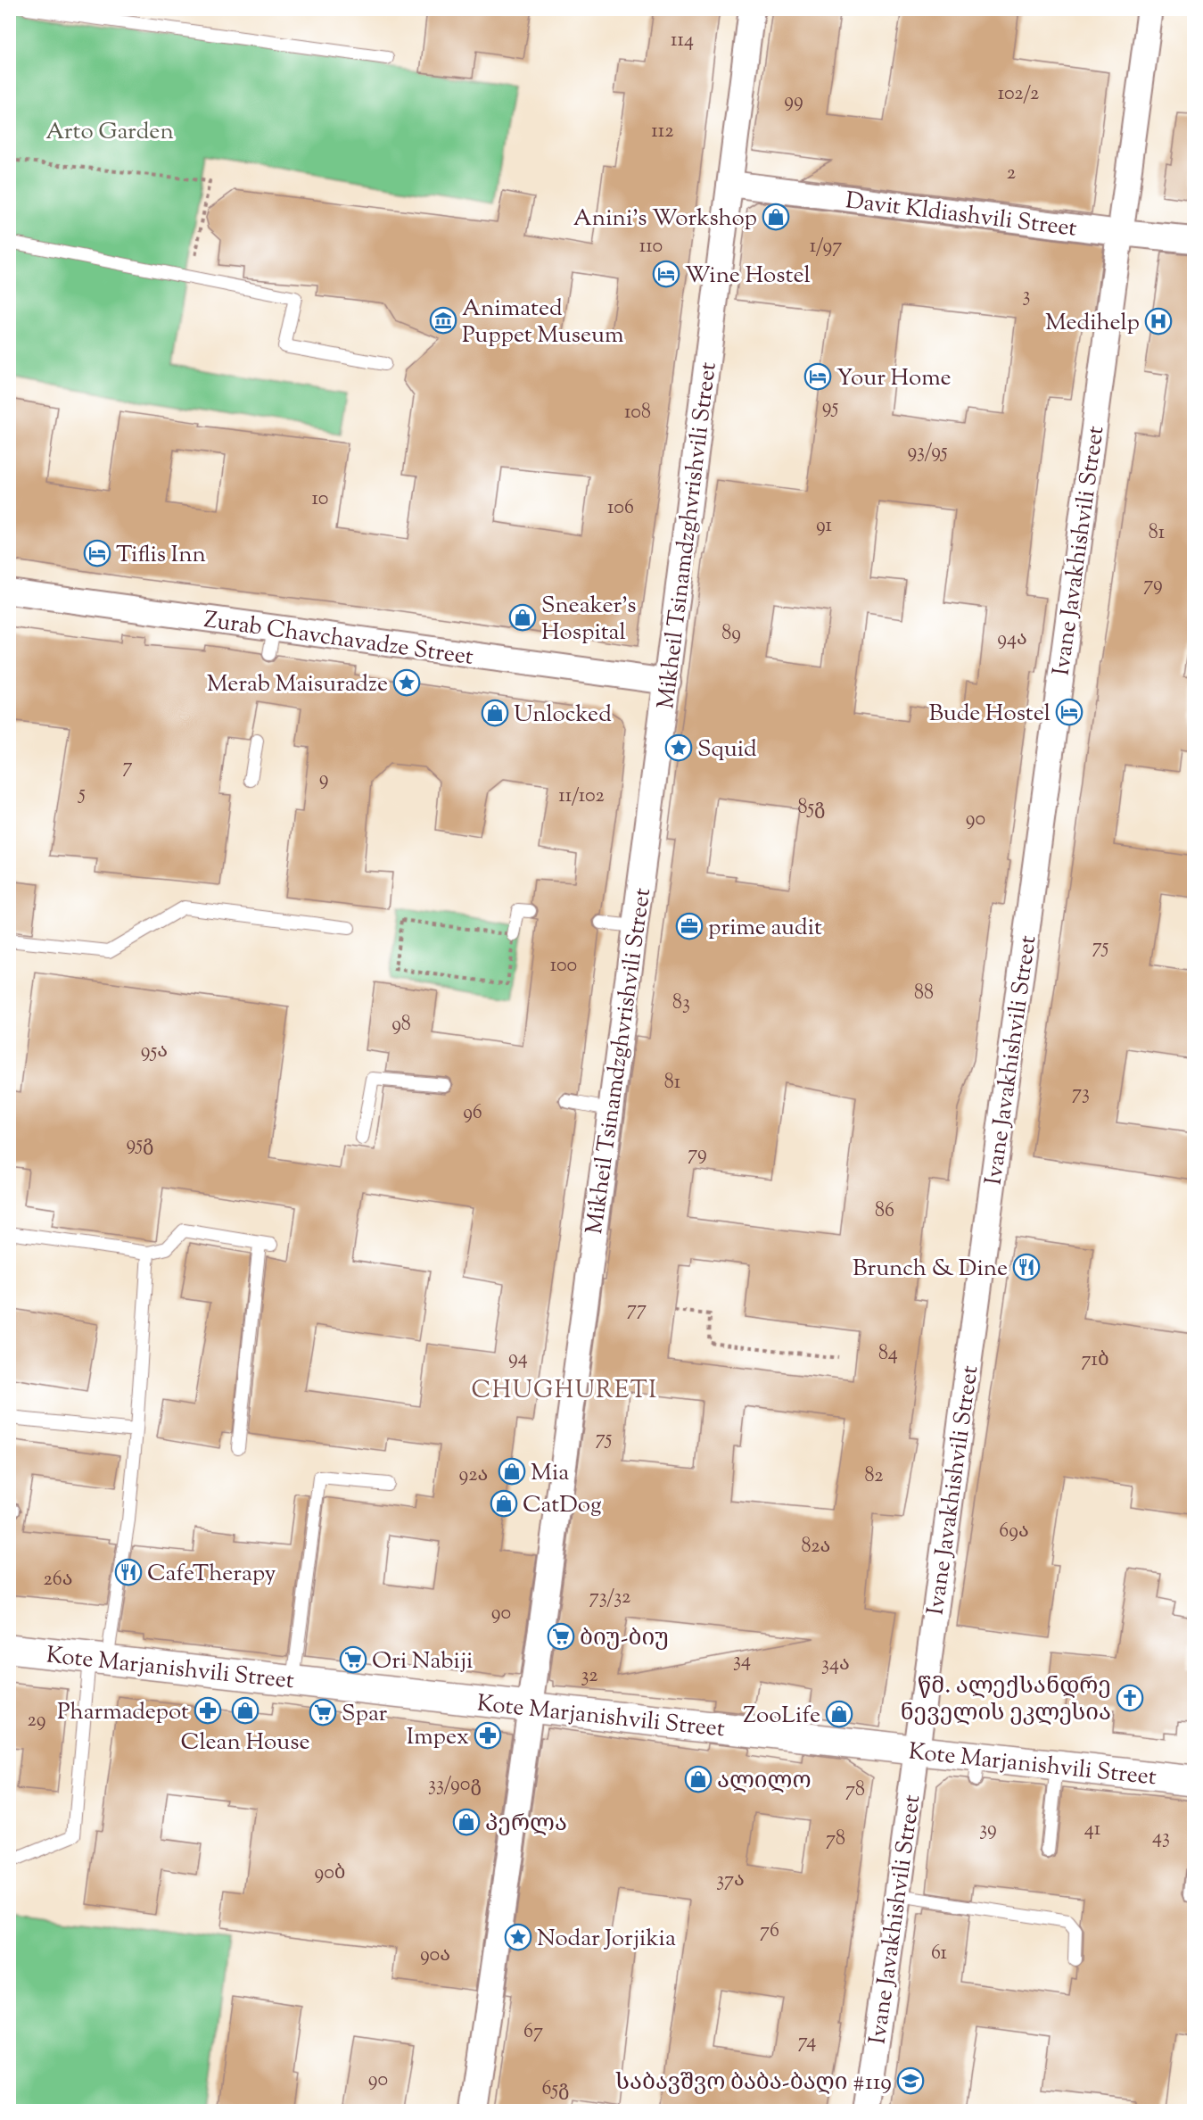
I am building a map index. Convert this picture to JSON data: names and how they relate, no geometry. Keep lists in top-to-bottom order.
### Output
{
  "streets": {
    "main road": ["Kote Marjanishvili Street"],
    "street": [
      "Davit Kldiashvili Street",
      "Mikheil Tsinamdzghvrishvili Street",
      "Ivane Javakhishvili Street",
      "Zurab Chavchavadze Street"
    ]
  },
  "crossings": [
    ["Davit Kldiashvili Street", "Mikheil Tsinamdzghvrishvili Street"],
    ["Davit Kldiashvili Street", "Ivane Javakhishvili Street"],
    ["Mikheil Tsinamdzghvrishvili Street", "Zurab Chavchavadze Street"],
    ["Mikheil Tsinamdzghvrishvili Street", "Kote Marjanishvili Street"],
    ["Ivane Javakhishvili Street", "Kote Marjanishvili Street"]
  ],
  "districts": ["CHUGHURETI"],
  "parks": ["Arto Garden"],
  "places": {
    "shop": [
      "Anini's Workshop",
      "Sneaker's Hospital",
      "Unlocked",
      "Mia",
      "CatDog",
      "Clean House",
      "ZooLife",
      "ალილო",
      "პერლა"
    ],
    "hotel": [
      "Wine Hostel",
      "Your Home",
      "Tiflis Inn",
      "Bude Hostel"
    ],
    "museum": ["Animated Puppet Museum"],
    "hospital": ["Medihelp"],
    "place": ["Merab Maisuradze", "Squid", "Nodar Jorjikia"],
    "office": ["prime audit"],
    "restaurant": ["Brunch & Dine", "CafeTherapy"],
    "supermarket": ["ბიუ-ბიუ", "Ori Nabiji", "Spar"],
    "church": ["წმ. ალექსანდრე ნეველის ეკლესია"],
    "pharmacy": ["Pharmadepot", "Impex"],
    "school or university": ["საბავშვო ბაბა-ბაღი #119"]
  },
  "house_numbers": [
    "114",
    "102/2",
    "99",
    "112",
    "2",
    "110",
    "1/97",
    "3",
    "95",
    "108",
    "93/95",
    "10",
    "106",
    "91",
    "81",
    "79",
    "89",
    "94ა",
    "7",
    "9",
    "5",
    "11/102",
    "85გ",
    "90",
    "75",
    "100",
    "88",
    "83",
    "98",
    "95ა",
    "81",
    "73",
    "96",
    "95გ",
    "79",
    "86",
    "77",
    "84",
    "94",
    "71ბ",
    "75",
    "92ა",
    "82",
    "69ა",
    "82ა",
    "26ა",
    "73/32",
    "90",
    "34",
    "34ა",
    "32",
    "29",
    "33/90გ",
    "78",
    "39",
    "41",
    "43",
    "78",
    "90ბ",
    "37ა",
    "76",
    "61",
    "90ა",
    "67",
    "74",
    "90",
    "65გ"
  ]
}
